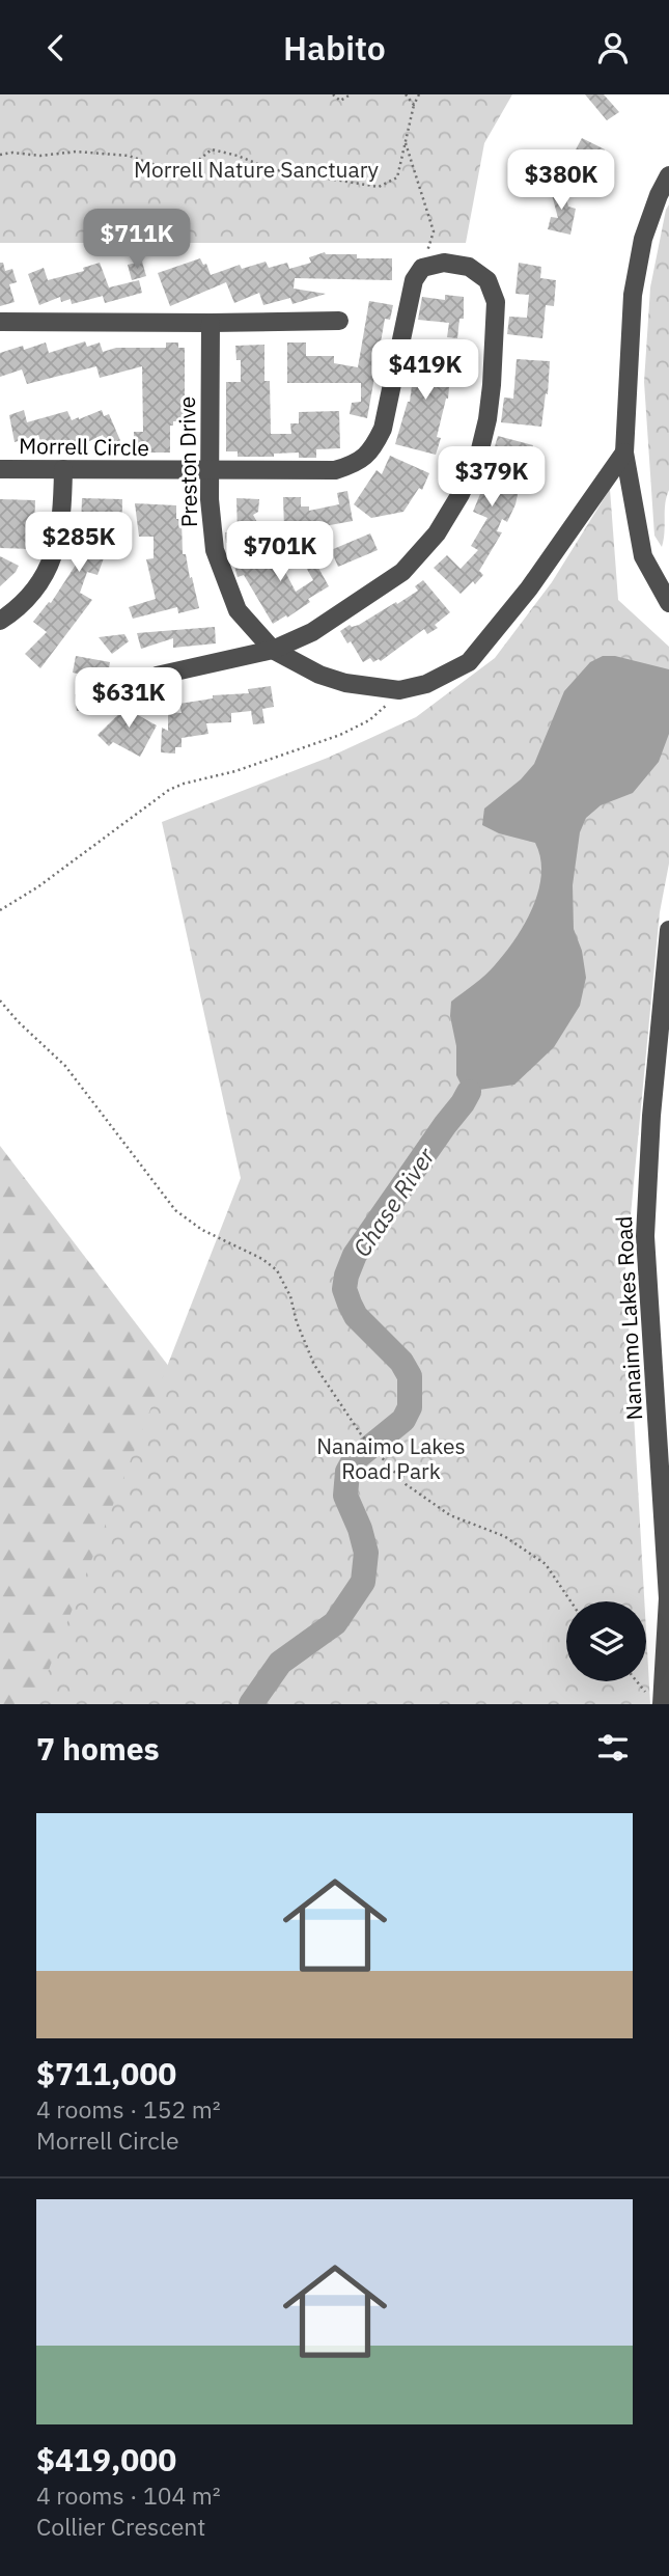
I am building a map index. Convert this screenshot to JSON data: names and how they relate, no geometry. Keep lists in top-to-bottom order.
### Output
{
  "streets": {
    "street": ["Morrell Circle", "Preston Drive", "Nanaimo Lakes Road"]
  },
  "crossings": [
    ["Morrell Circle", "Preston Drive"]
  ],
  "water": ["Chase River"],
  "parks": ["Morrell Nature Sanctuary", "Nanaimo Lakes Road Park"],
  "page": {
    "header": "Habito",
    "price": [
      "$380K",
      "$711K",
      "$419K",
      "$379K",
      "$285K",
      "$701K",
      "$631K"
    ],
    "heading": "7 homes",
    "list": [
      {
        "name": "$711,000",
        "note": "4 rooms · 152 m² · Morrell Circle"
      },
      {
        "name": "$419,000",
        "note": "4 rooms · 104 m² · Collier Crescent"
      }
    ]
  }
}
